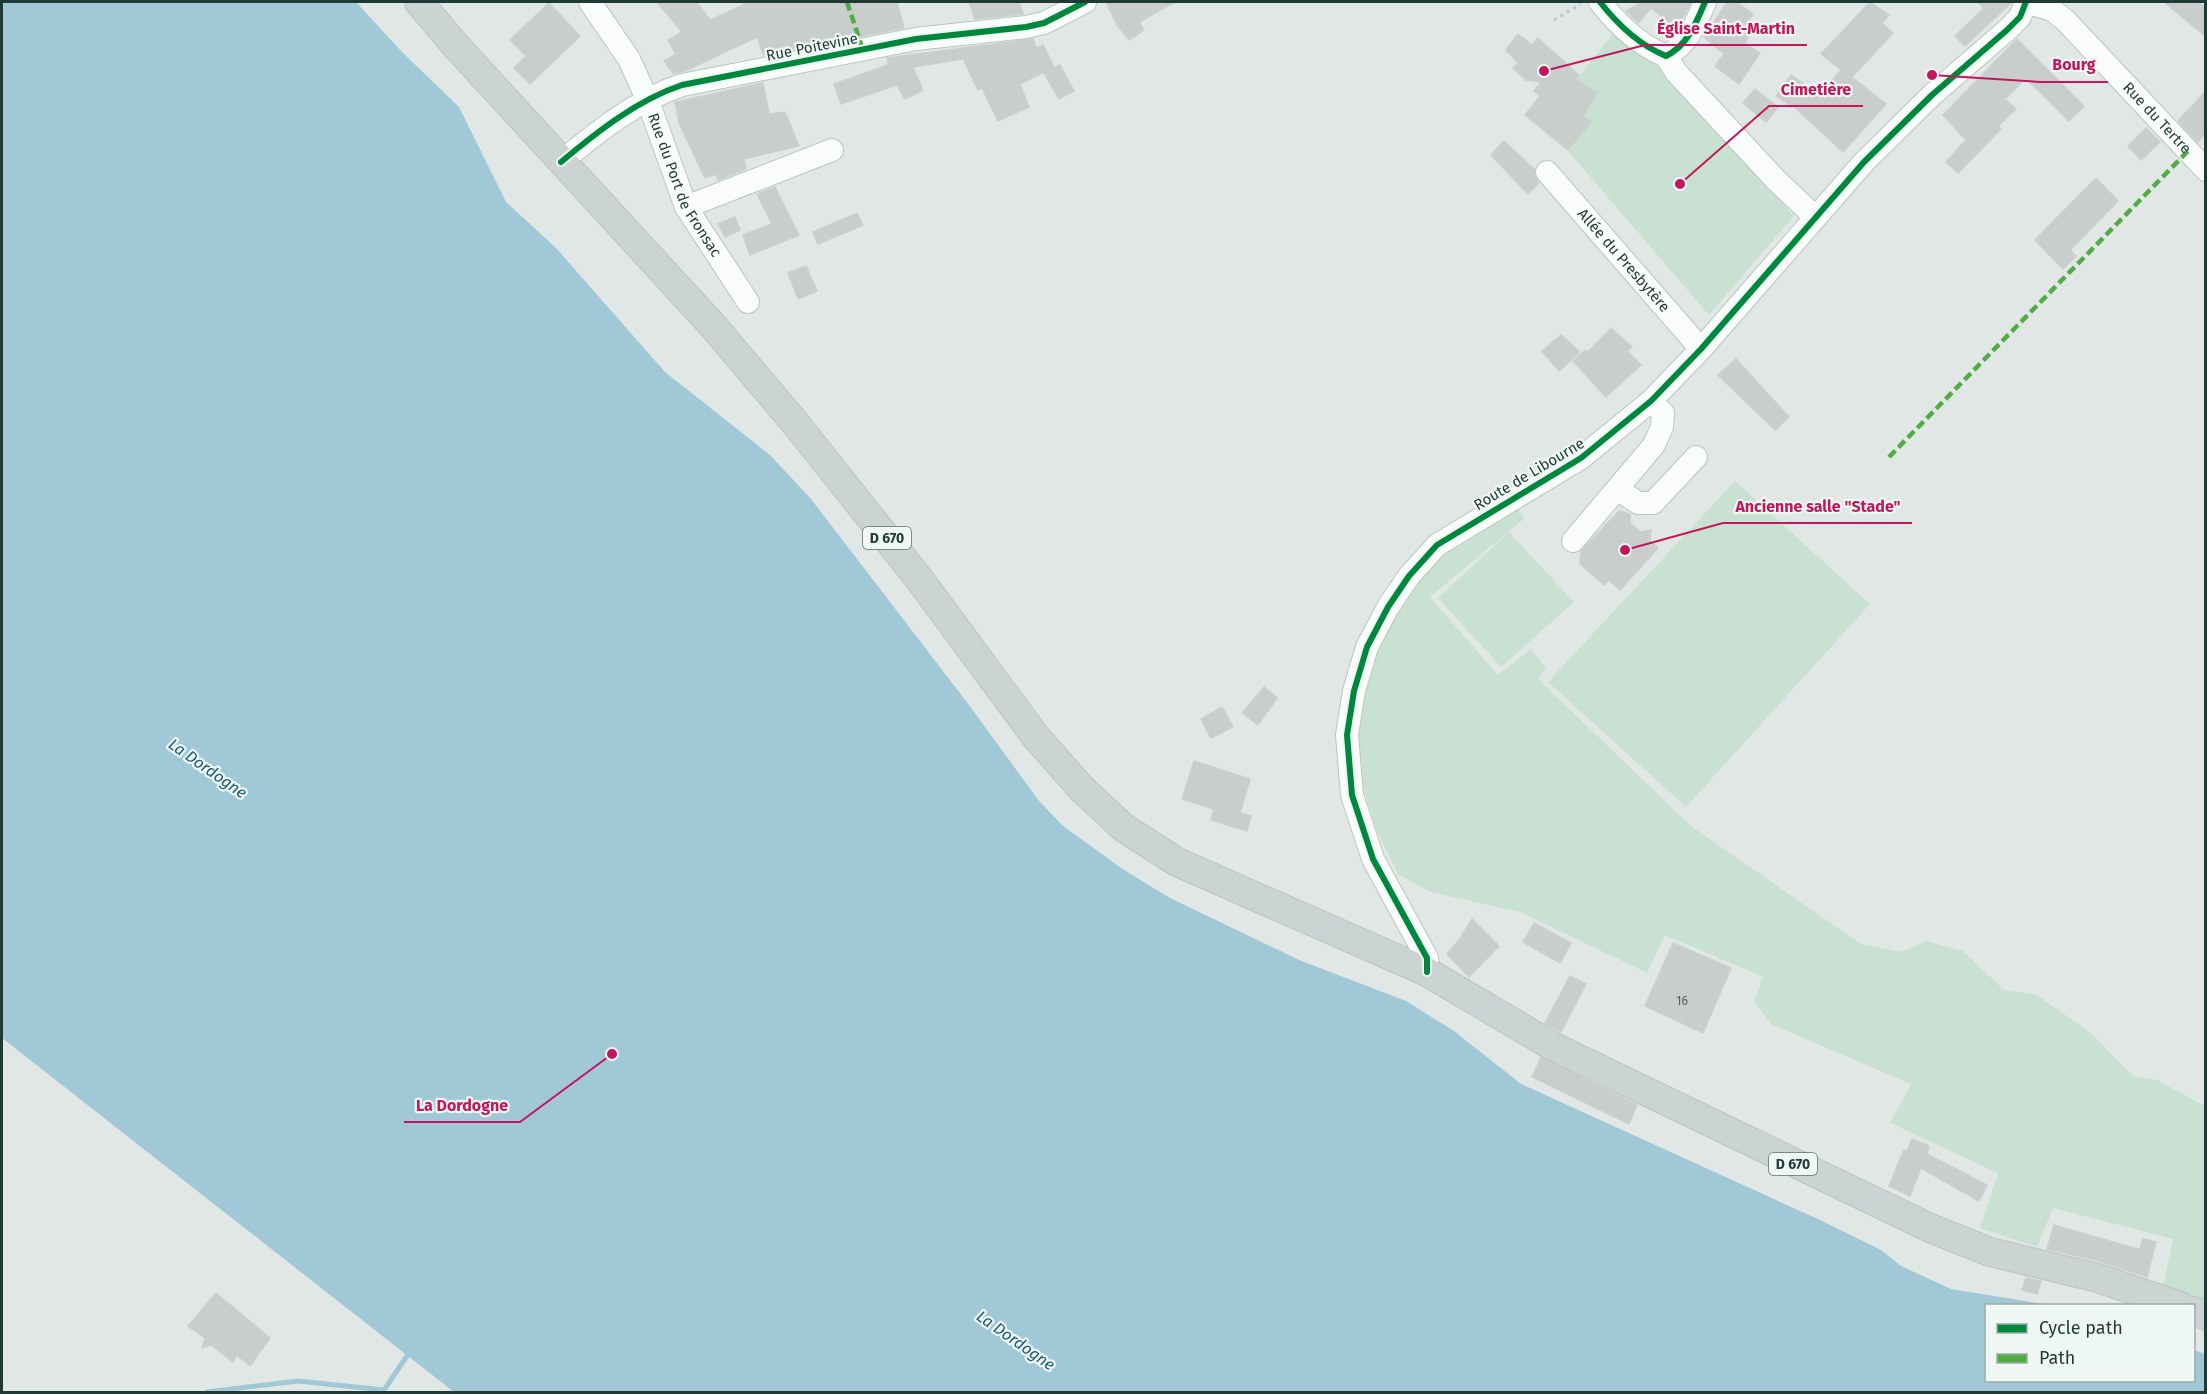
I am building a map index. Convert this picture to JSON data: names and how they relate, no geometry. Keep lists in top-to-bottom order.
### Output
{
  "streets": {
    "main road": ["D 670"],
    "street": [
      "Rue Poitevine",
      "Rue du Tertre",
      "Rue du Port de Fronsac",
      "Allée du Presbytère",
      "Route de Libourne"
    ]
  },
  "crossings": [
    ["Rue Poitevine", "Rue du Port de Fronsac"],
    ["Rue Poitevine", "D 670"],
    ["Rue du Tertre", "Route de Libourne"],
    ["Allée du Presbytère", "Route de Libourne"],
    ["Route de Libourne", "D 670"]
  ],
  "water": ["La Dordogne"],
  "places": [
    "Église Saint-Martin",
    "Bourg",
    "Cimetière",
    "Ancienne salle \"Stade\"",
    "La Dordogne"
  ],
  "house_numbers": ["16"],
  "legend": ["Cycle path", "Path"]
}
